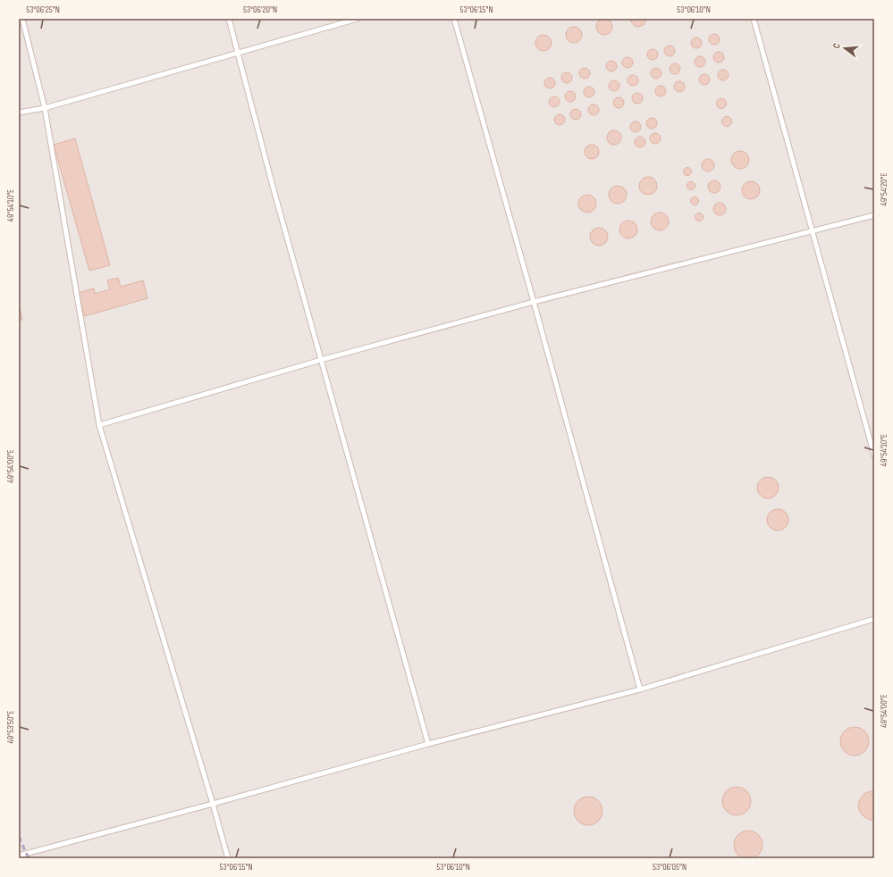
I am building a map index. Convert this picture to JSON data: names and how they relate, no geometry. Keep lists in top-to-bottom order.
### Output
{
  "north": "left",
  "coordinates": [
    "53°06'25\"N",
    "53°06'20\"N",
    "53°06'15\"N",
    "53°06'10\"N",
    "49°54'20\"E",
    "49°54'10\"E",
    "49°54'00\"E",
    "49°53'50\"E",
    "53°06'05\"N"
  ]
}
